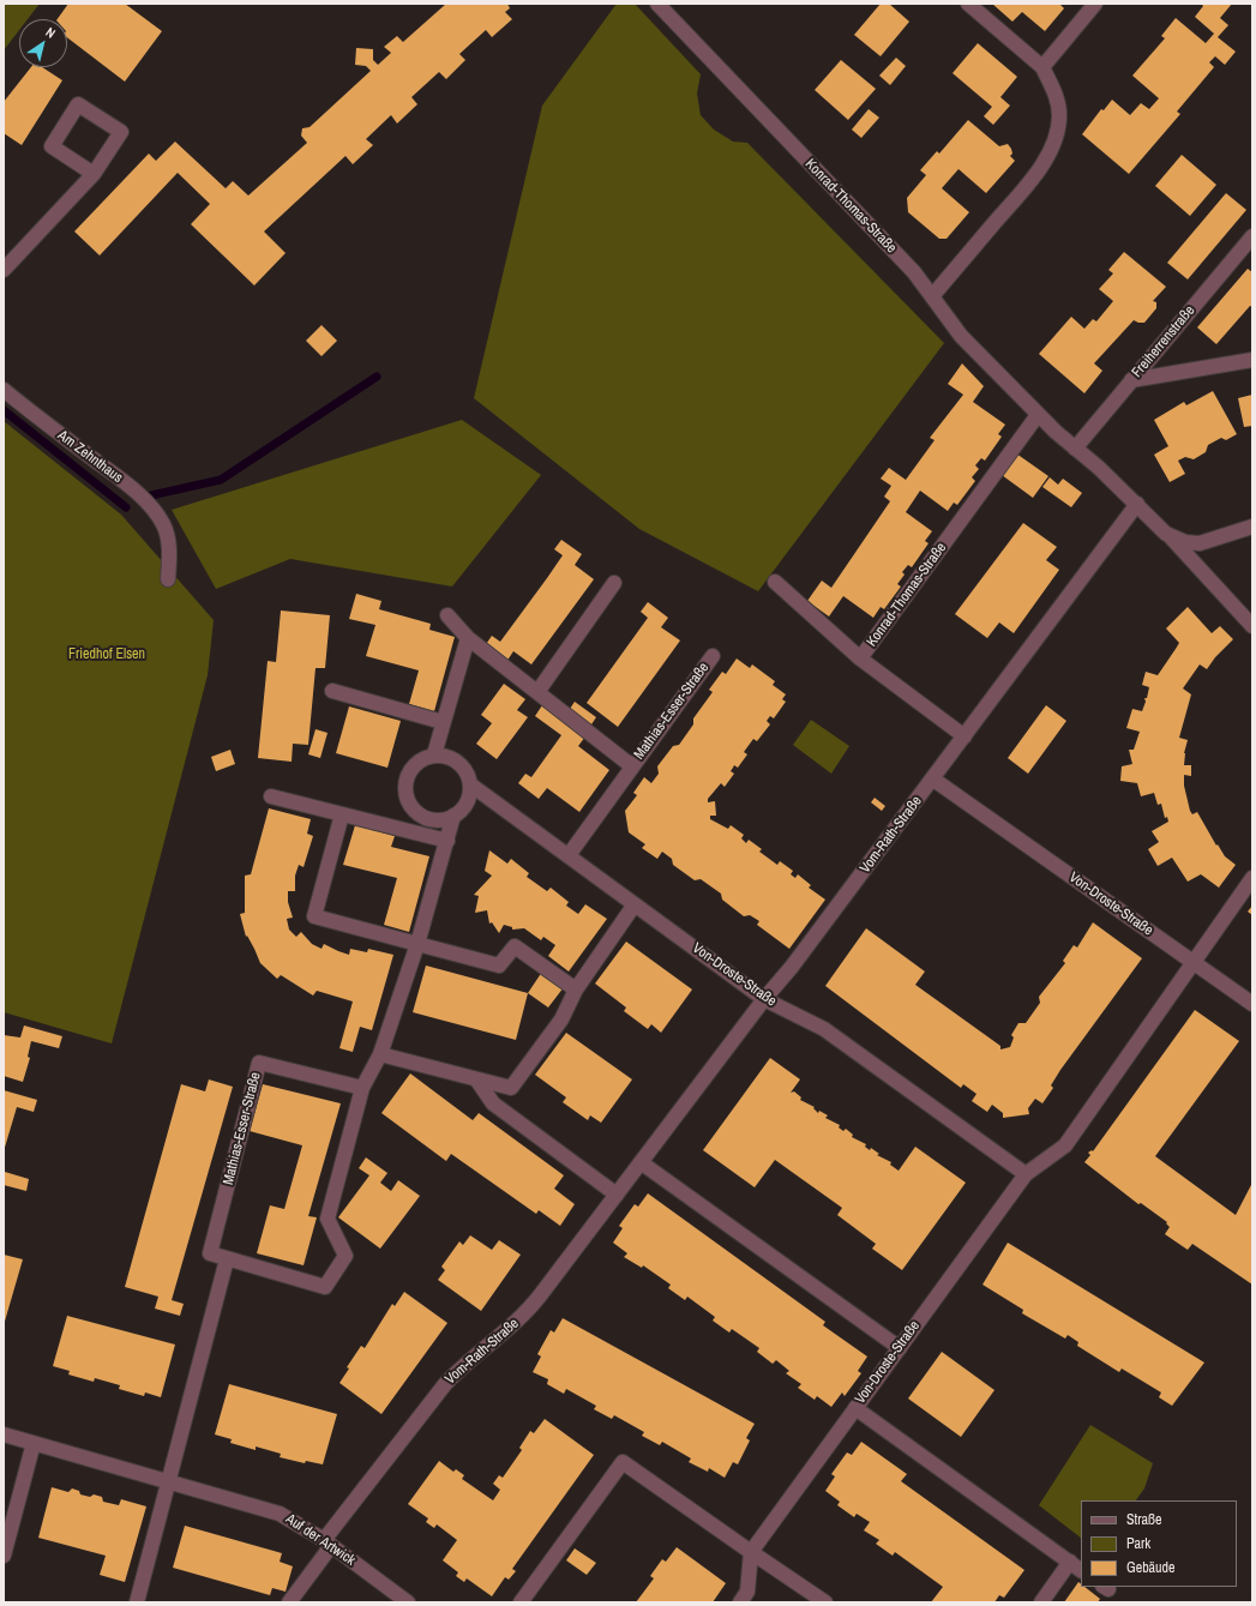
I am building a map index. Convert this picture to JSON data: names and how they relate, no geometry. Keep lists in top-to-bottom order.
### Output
{
  "streets": {
    "street": [
      "Konrad-Thomas-Straße",
      "Freiherrenstraße",
      "Am Zehnthaus",
      "Mathias-Esser-Straße",
      "Vom-Rath-Straße",
      "Von-Droste-Straße",
      "Auf der Artwick"
    ]
  },
  "crossings": [
    ["Konrad-Thomas-Straße", "Freiherrenstraße"],
    ["Konrad-Thomas-Straße", "Vom-Rath-Straße"],
    ["Mathias-Esser-Straße", "Von-Droste-Straße"],
    ["Vom-Rath-Straße", "Von-Droste-Straße"],
    ["Vom-Rath-Straße", "Auf der Artwick"]
  ],
  "parks": ["Friedhof Elsen"],
  "legend": ["Straße", "Park", "Gebäude"],
  "north": "top right"
}
